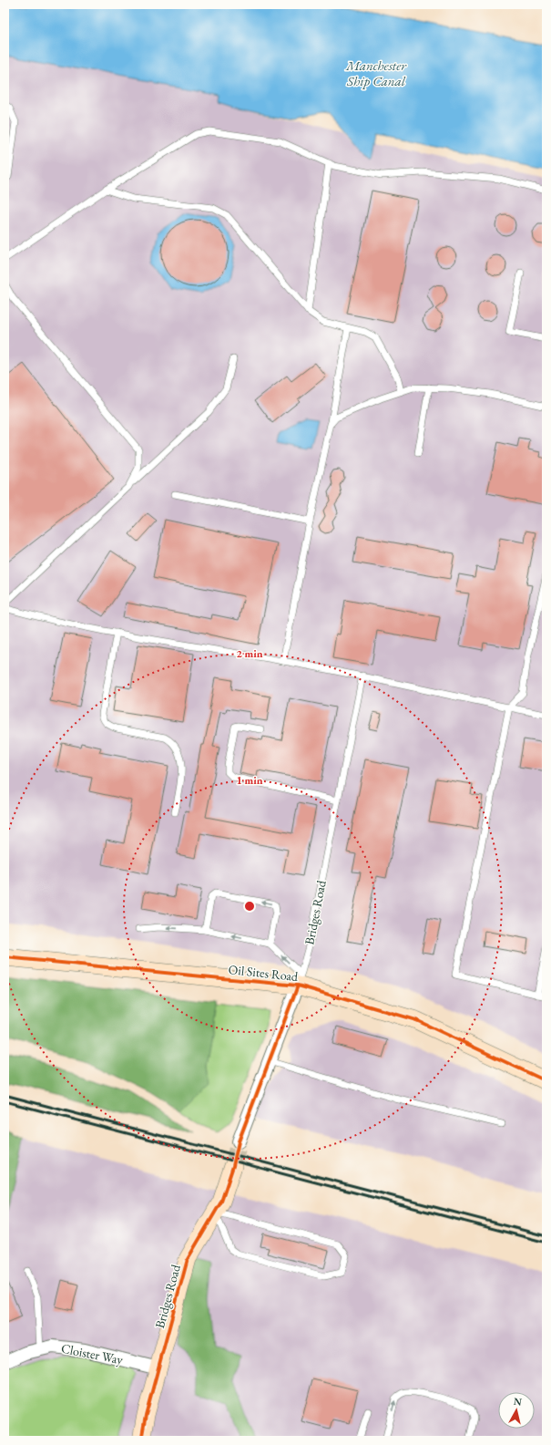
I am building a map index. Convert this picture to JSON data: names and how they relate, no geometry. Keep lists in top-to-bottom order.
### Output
{
  "streets": {
    "street": ["Bridges Road", "Oil Sites Road", "Cloister Way"]
  },
  "crossings": [
    ["Bridges Road", "Oil Sites Road"],
    ["Bridges Road", "Cloister Way"]
  ],
  "water": ["Manchester Ship Canal"],
  "north": "top",
  "rings": ["2 min", "1 min"]
}
